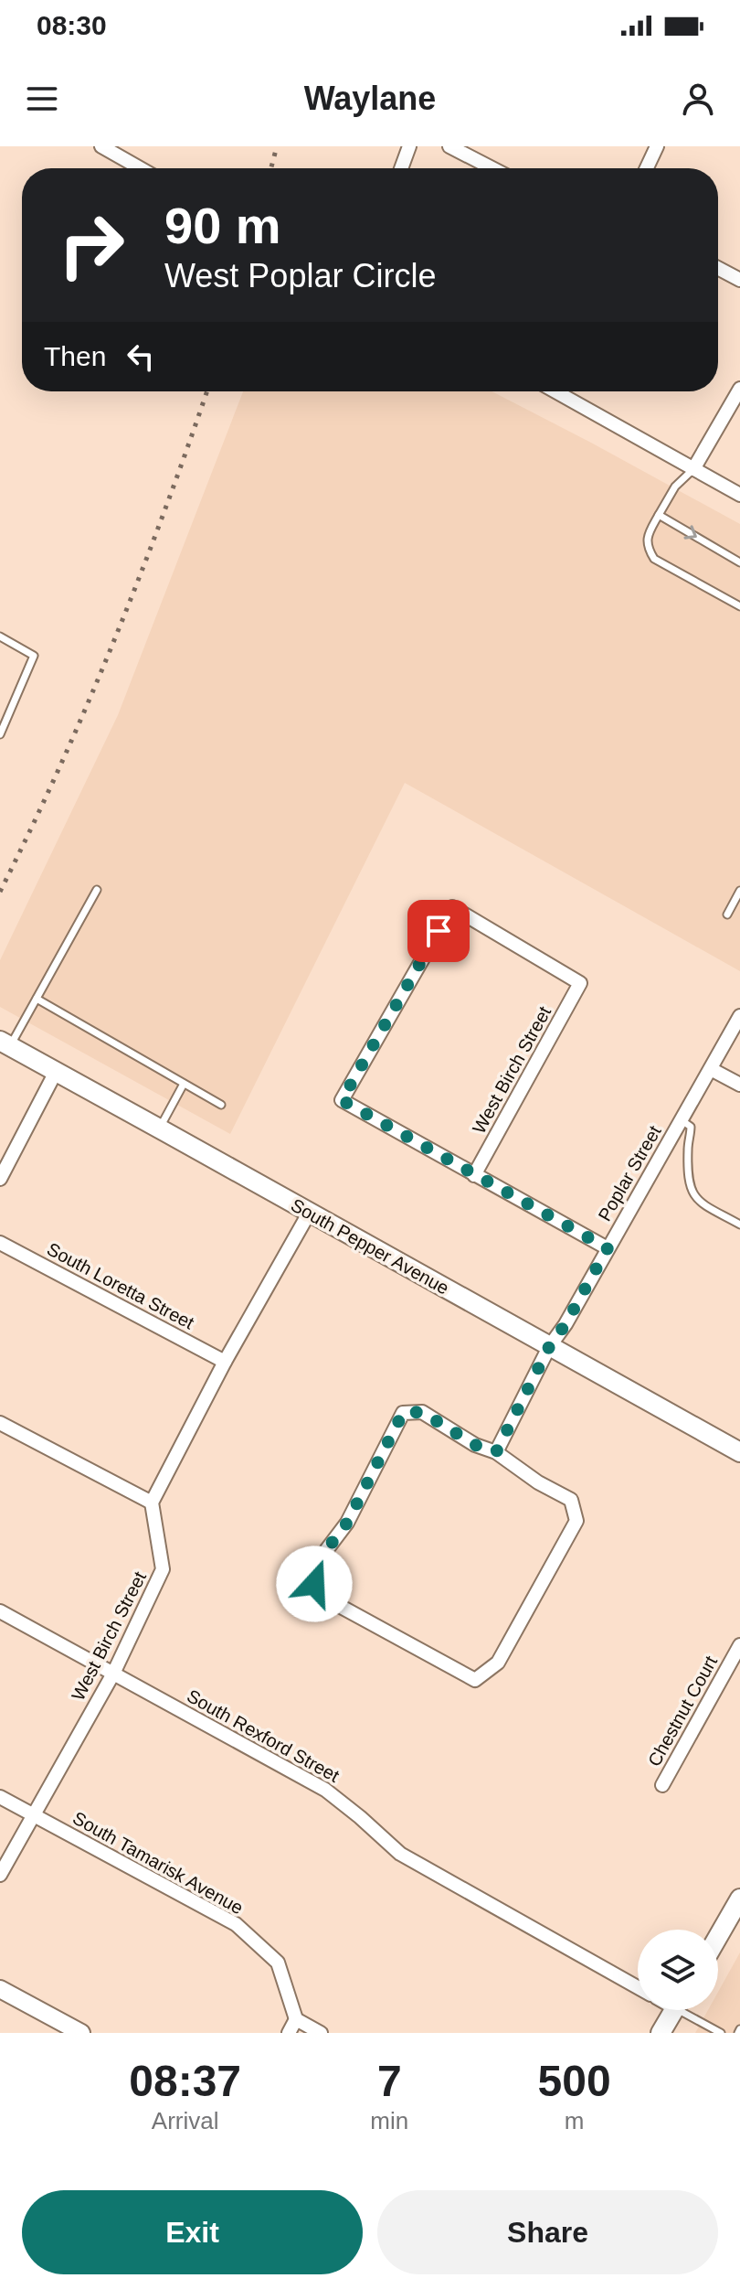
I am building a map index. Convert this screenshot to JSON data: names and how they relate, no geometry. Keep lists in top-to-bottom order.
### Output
{
  "streets": {
    "main road": ["South Pepper Avenue"],
    "street": [
      "West Birch Street",
      "Poplar Street",
      "South Loretta Street",
      "Chestnut Court",
      "South Rexford Street",
      "South Tamarisk Avenue"
    ]
  },
  "crossings": [
    ["West Birch Street", "South Rexford Street"],
    ["West Birch Street", "South Tamarisk Avenue"],
    ["Poplar Street", "South Pepper Avenue"]
  ],
  "page": {
    "status": "08:30",
    "header": "Waylane",
    "turn": ["90 m", "West Poplar Circle"],
    "then": "Then",
    "eta": [
      "08:37",
      "Arrival",
      "7",
      "min",
      "500",
      "m"
    ],
    "buttons": ["Exit", "Share"]
  }
}
